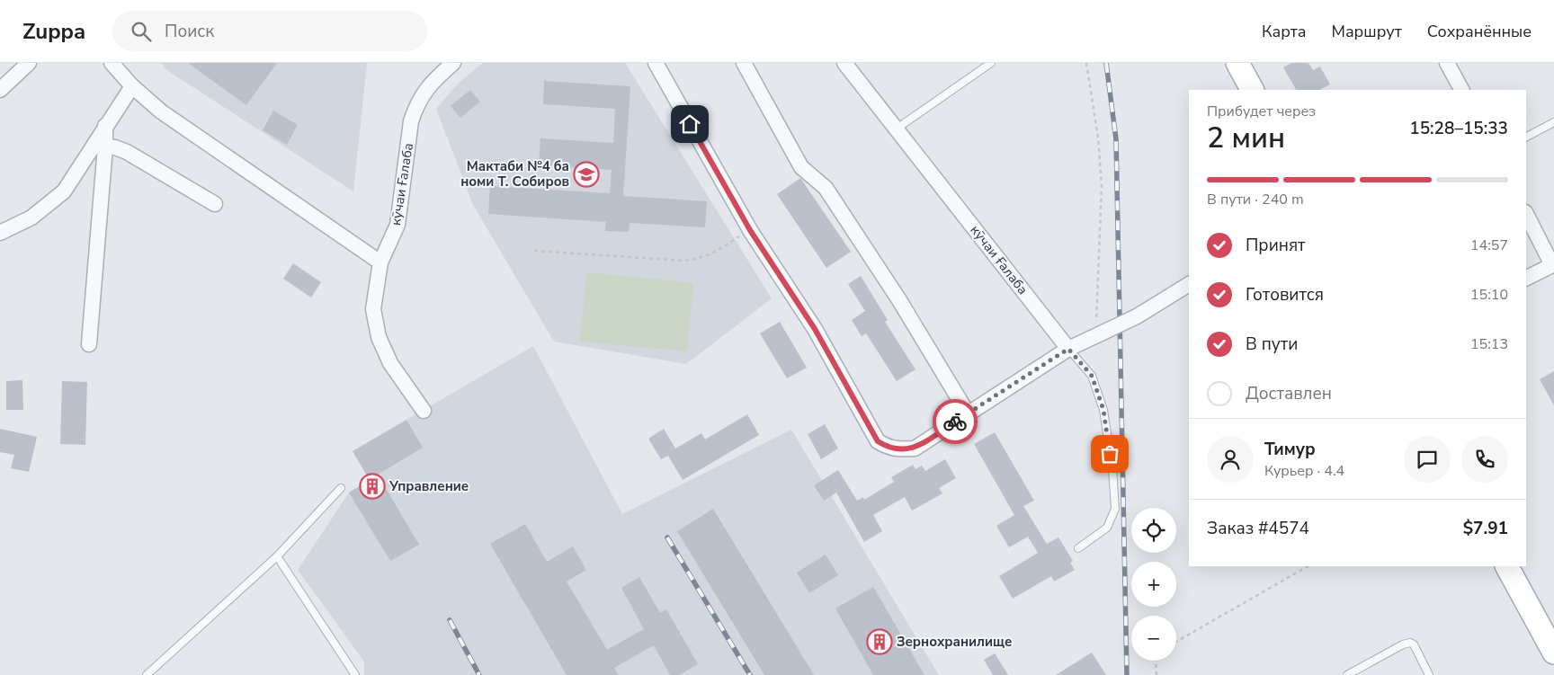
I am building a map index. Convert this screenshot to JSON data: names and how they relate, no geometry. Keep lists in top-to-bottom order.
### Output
{
  "streets": {
    "street": ["кӯчаи Ғалаба"]
  },
  "places": {
    "school or university": ["Мактаби №4 ба номи Т. Собиров"],
    "building": ["Управление", "Зернохранилище"]
  },
  "page": {
    "header": "Zuppa",
    "search": "Поиск",
    "nav": ["Карта", "Маршрут", "Сохранённые"],
    "heading": ["2 мин", "Прибудет через", "15:28–15:33"],
    "panel": [
      "Тимур",
      "Курьер · 4.4",
      "Заказ #4574",
      "$7.91"
    ],
    "bar": "В пути · 240 m",
    "list": [
      ["Принят", "14:57"],
      ["Готовится", "15:10"],
      ["В пути", "15:13"],
      "Доставлен"
    ],
    "map_buttons": ["+", "−"]
  }
}
